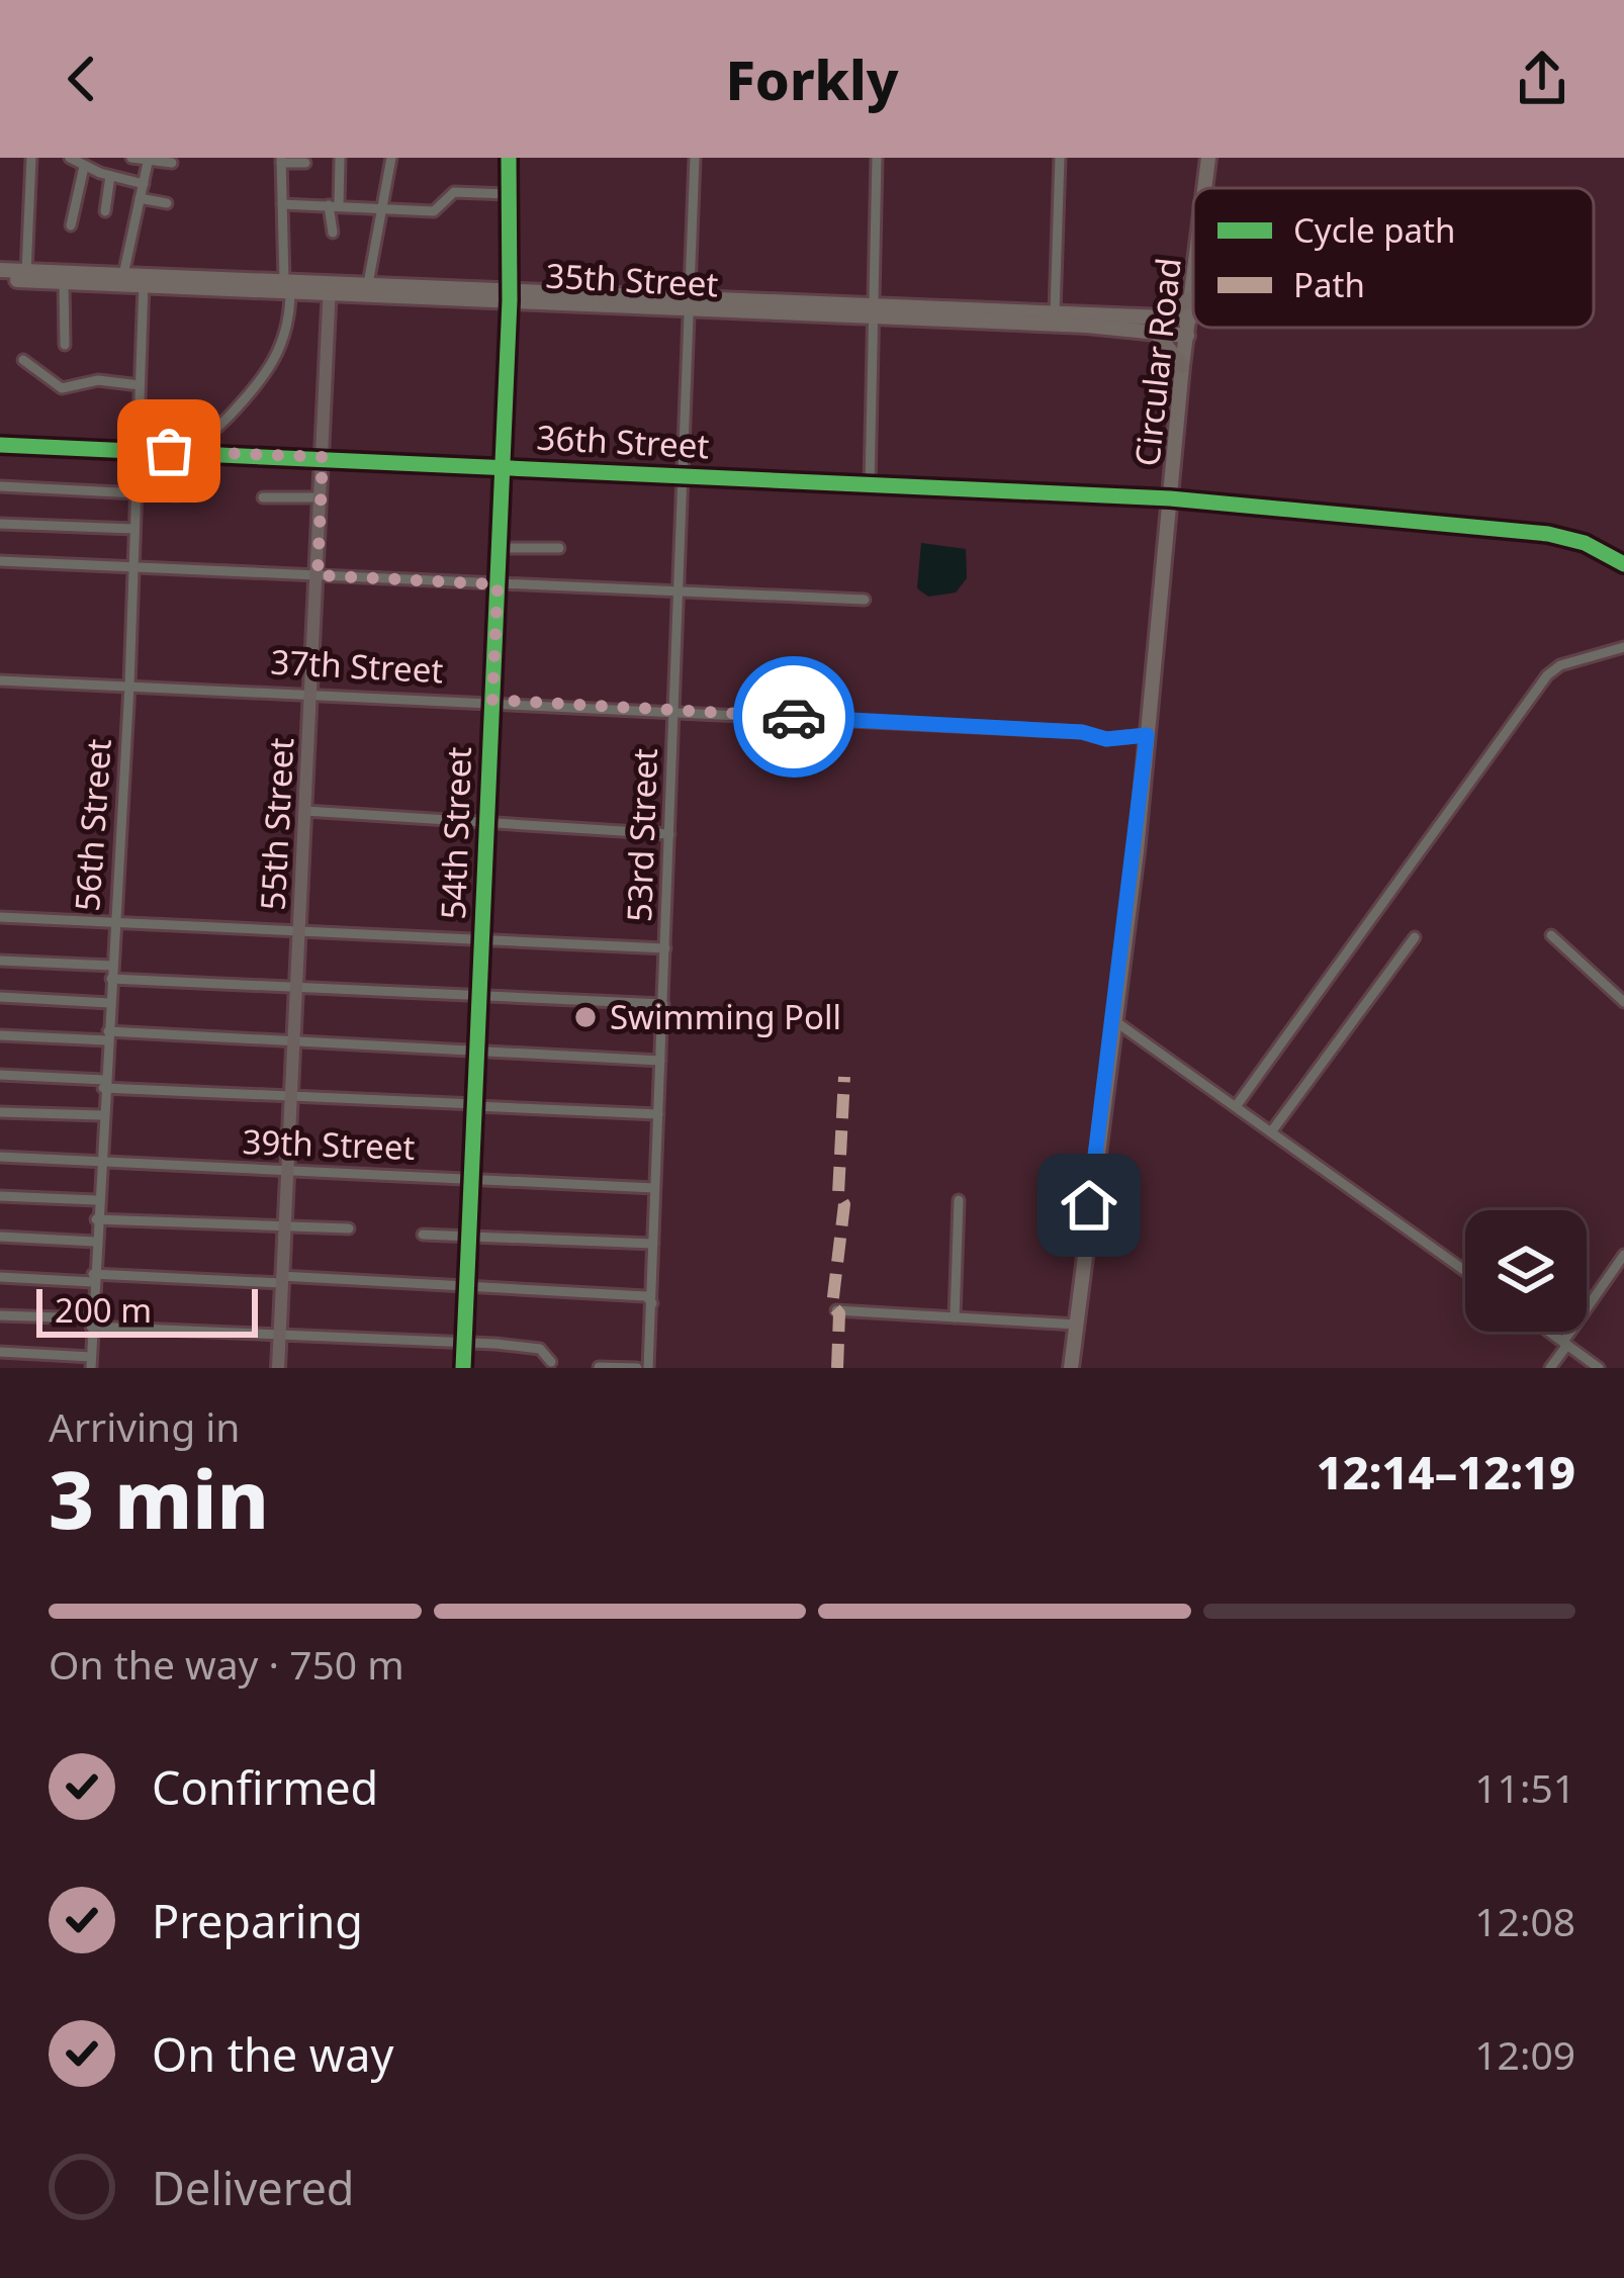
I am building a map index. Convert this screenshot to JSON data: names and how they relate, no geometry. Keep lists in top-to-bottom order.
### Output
{
  "streets": {
    "main road": ["35th Street", "Circular Road", "55th Street"],
    "street": [
      "36th Street",
      "37th Street",
      "56th Street",
      "54th Street",
      "53rd Street",
      "39th Street"
    ]
  },
  "crossings": [
    ["35th Street", "Circular Road"],
    ["35th Street", "55th Street"],
    ["35th Street", "56th Street"],
    ["35th Street", "54th Street"],
    ["35th Street", "53rd Street"],
    ["Circular Road", "36th Street"],
    ["Circular Road", "37th Street"],
    ["36th Street", "55th Street"],
    ["36th Street", "56th Street"],
    ["36th Street", "54th Street"],
    ["36th Street", "53rd Street"],
    ["37th Street", "55th Street"],
    ["37th Street", "56th Street"],
    ["37th Street", "54th Street"],
    ["37th Street", "53rd Street"],
    ["55th Street", "39th Street"],
    ["56th Street", "39th Street"],
    ["54th Street", "39th Street"],
    ["53rd Street", "39th Street"]
  ],
  "places": ["Swimming Poll"],
  "legend": ["Cycle path", "Path"],
  "scale_bar": "200 m",
  "page": {
    "header": "Forkly",
    "scale": "200 m",
    "heading": ["3 min", "Arriving in", "12:14–12:19"],
    "bar": "On the way · 750 m",
    "list": [
      ["Confirmed", "11:51"],
      ["Preparing", "12:08"],
      ["On the way", "12:09"],
      "Delivered"
    ]
  }
}
